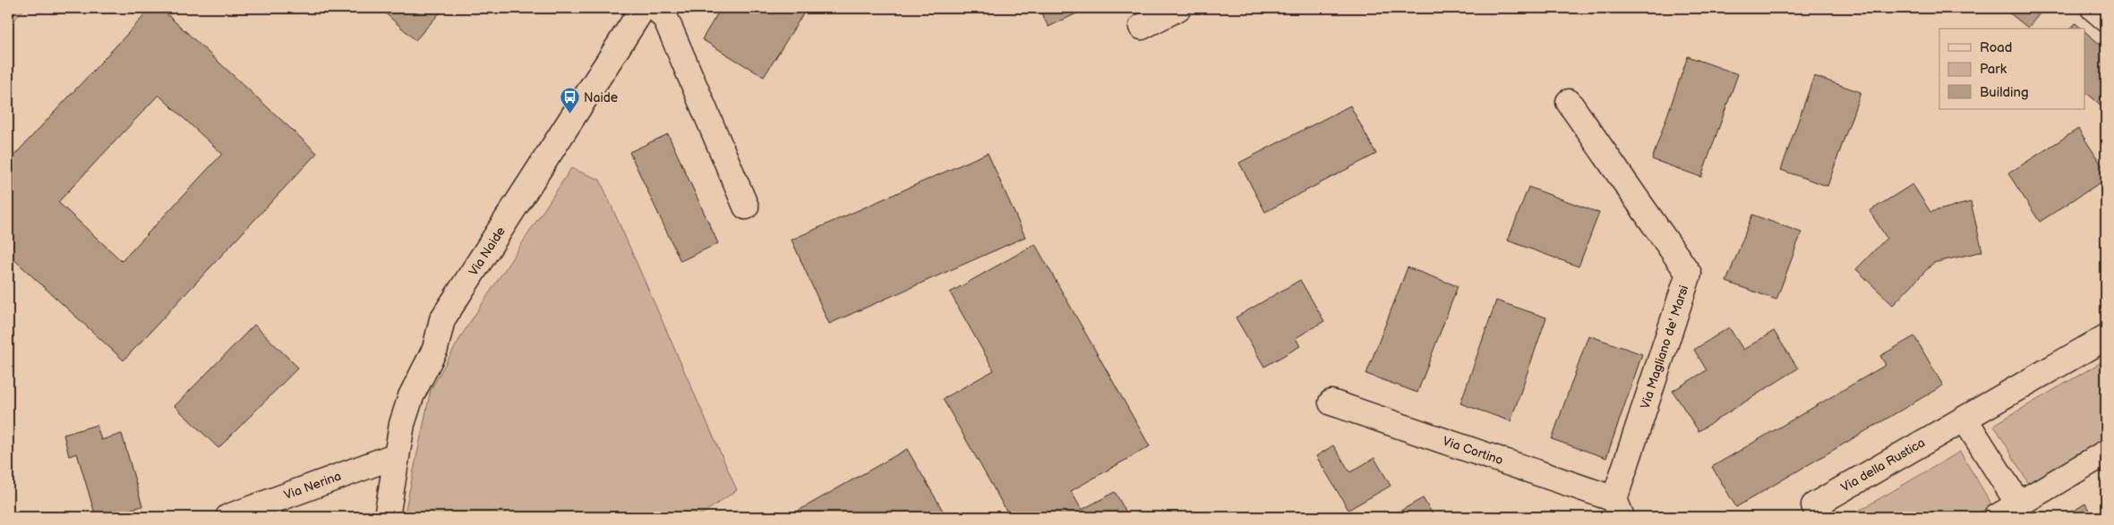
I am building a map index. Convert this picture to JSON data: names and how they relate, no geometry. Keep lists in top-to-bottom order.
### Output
{
  "streets": {
    "street": [
      "Via Naide",
      "Via Magliano de' Marsi",
      "Via Cortino",
      "Via della Rustica",
      "Via Nerina"
    ]
  },
  "crossings": [
    ["Via Naide", "Via Nerina"],
    ["Via Magliano de' Marsi", "Via Cortino"]
  ],
  "places": {
    "bus stop": ["Naide"]
  },
  "legend": ["Road", "Park", "Building"]
}
